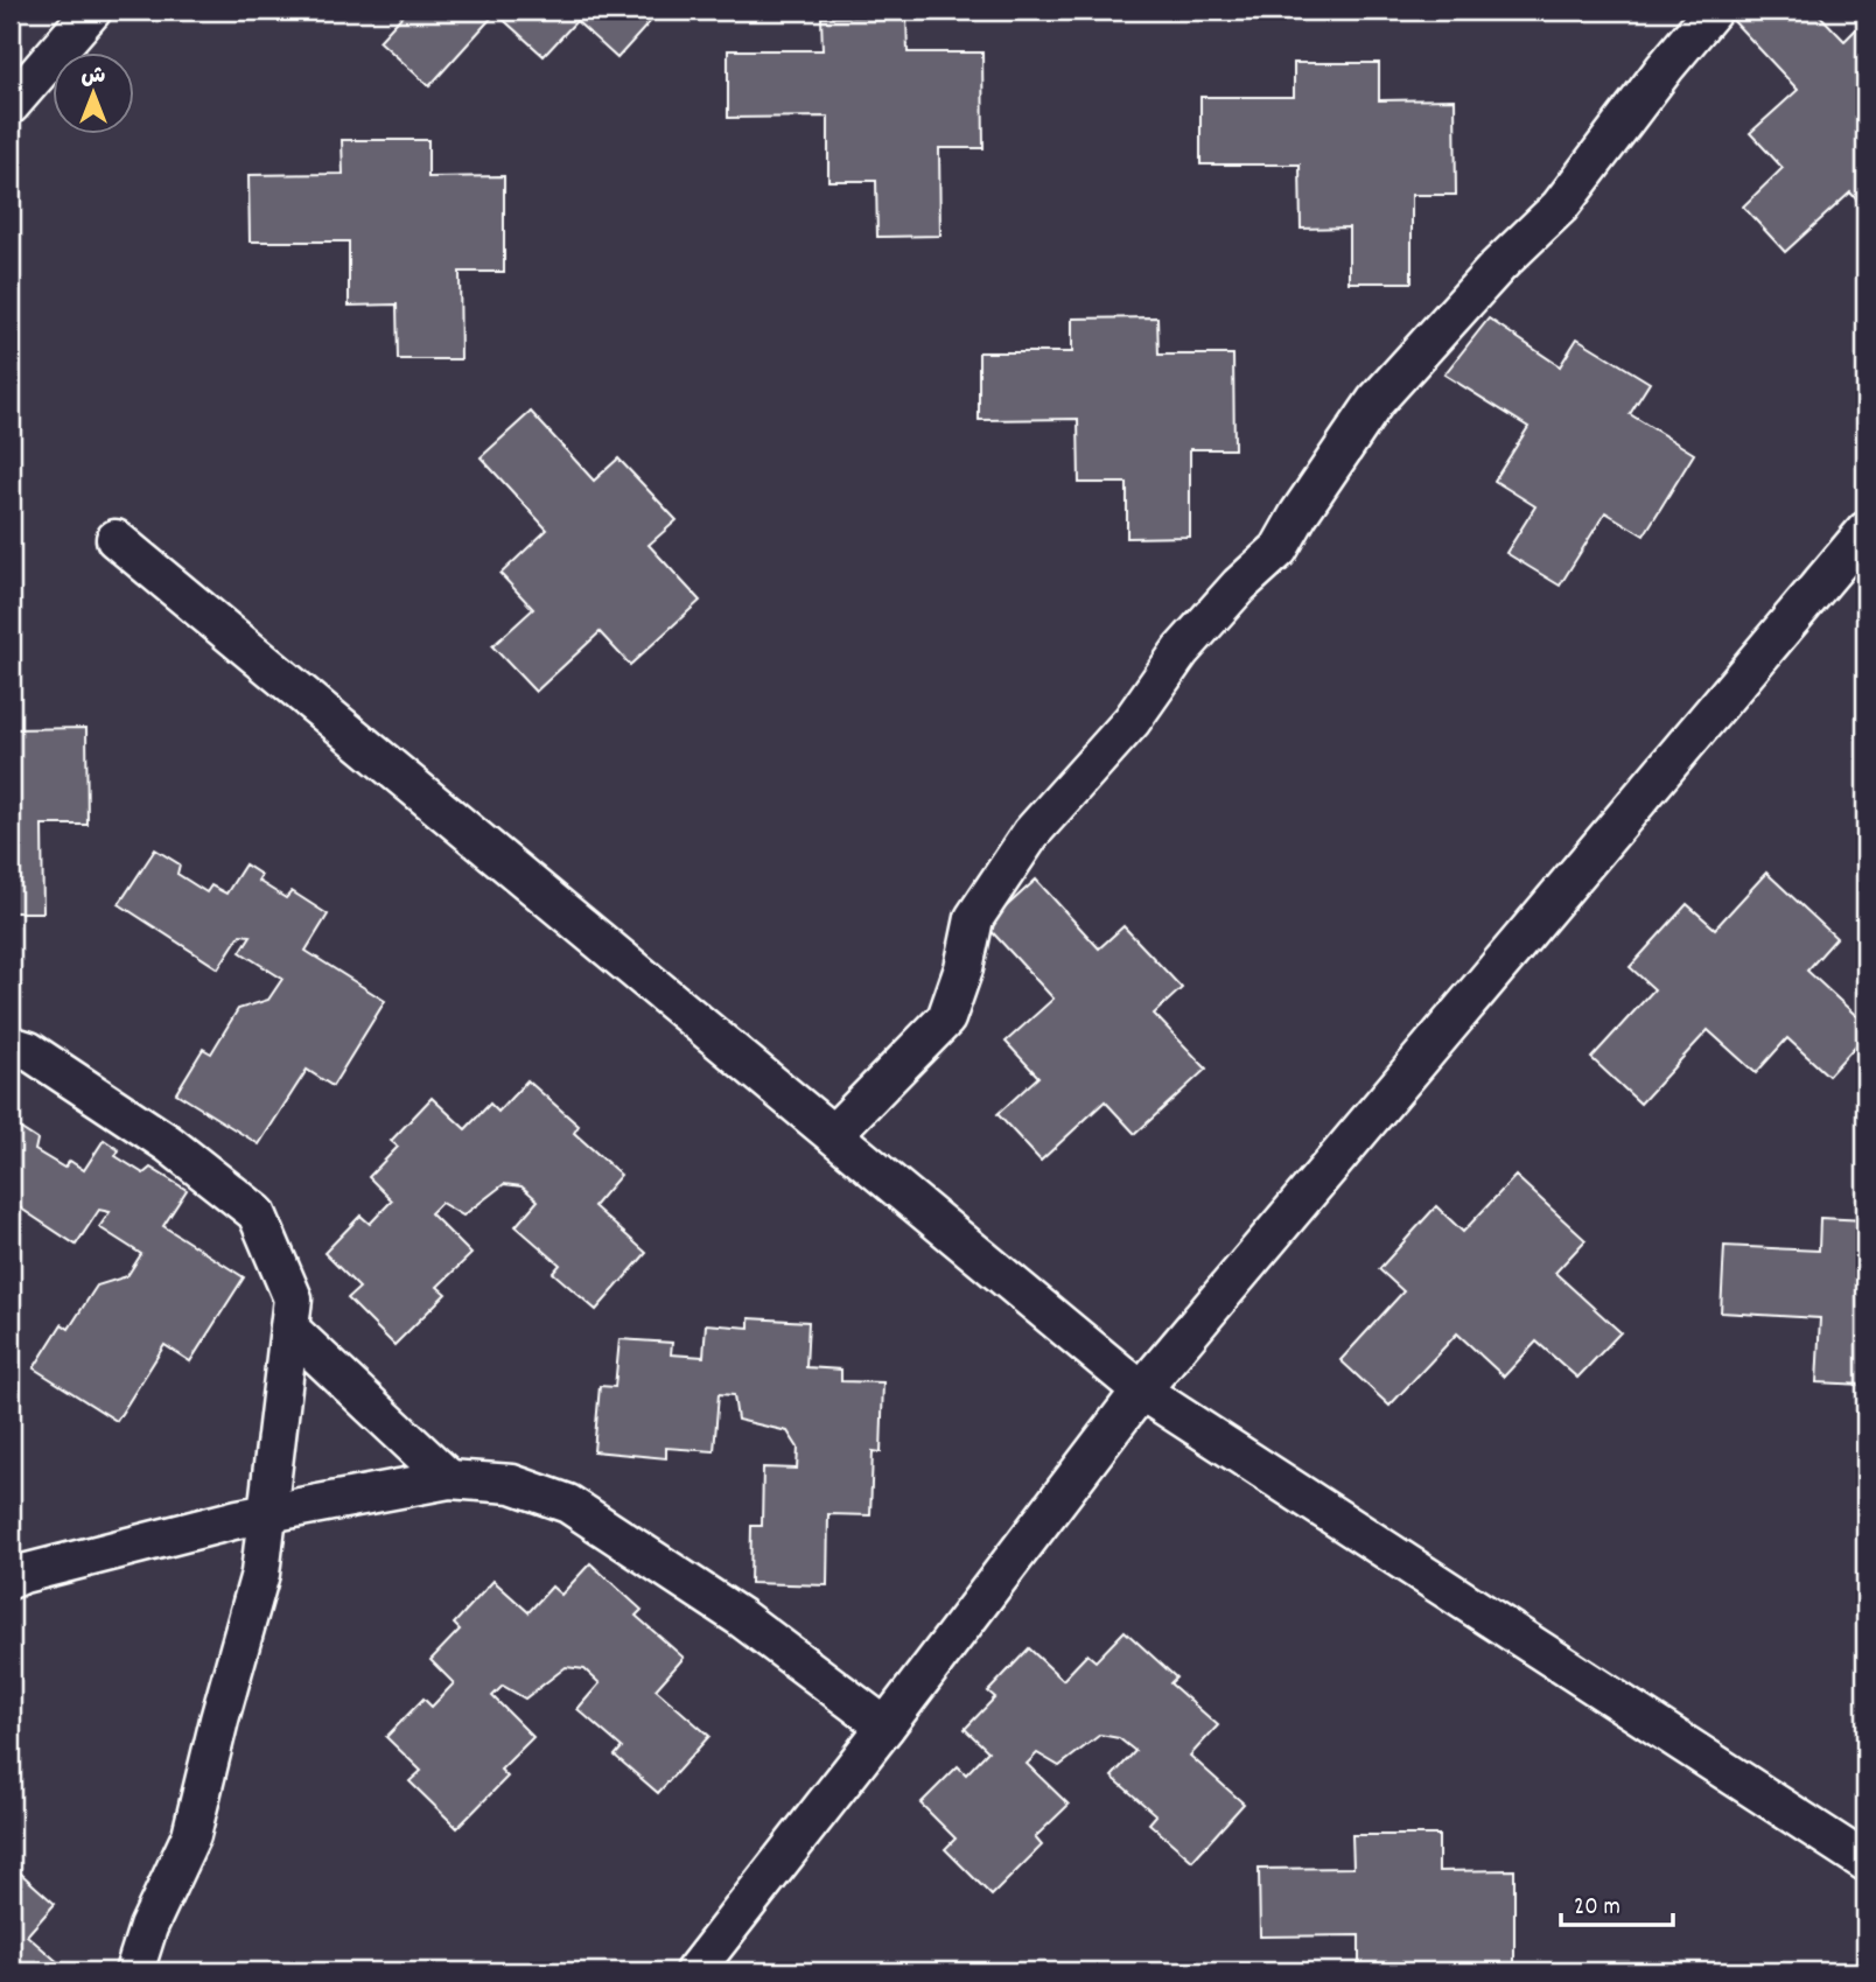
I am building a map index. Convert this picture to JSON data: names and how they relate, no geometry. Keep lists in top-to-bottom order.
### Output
{
  "scale_bar": "20 m",
  "north": "top"
}
